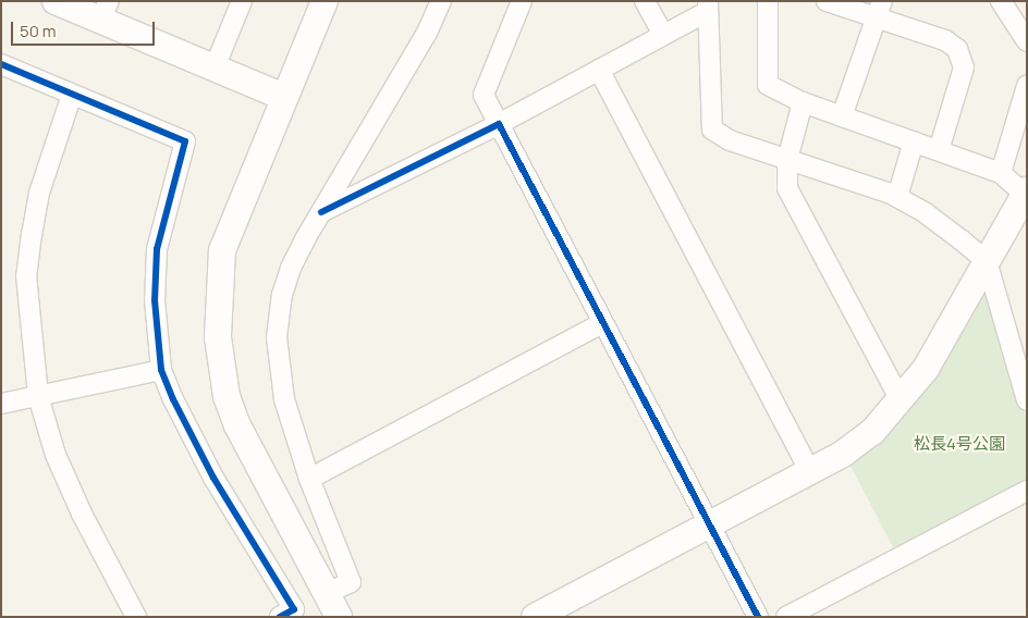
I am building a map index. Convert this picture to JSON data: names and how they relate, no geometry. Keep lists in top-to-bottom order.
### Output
{
  "parks": ["松長4号公園"],
  "scale_bar": "50 m"
}
